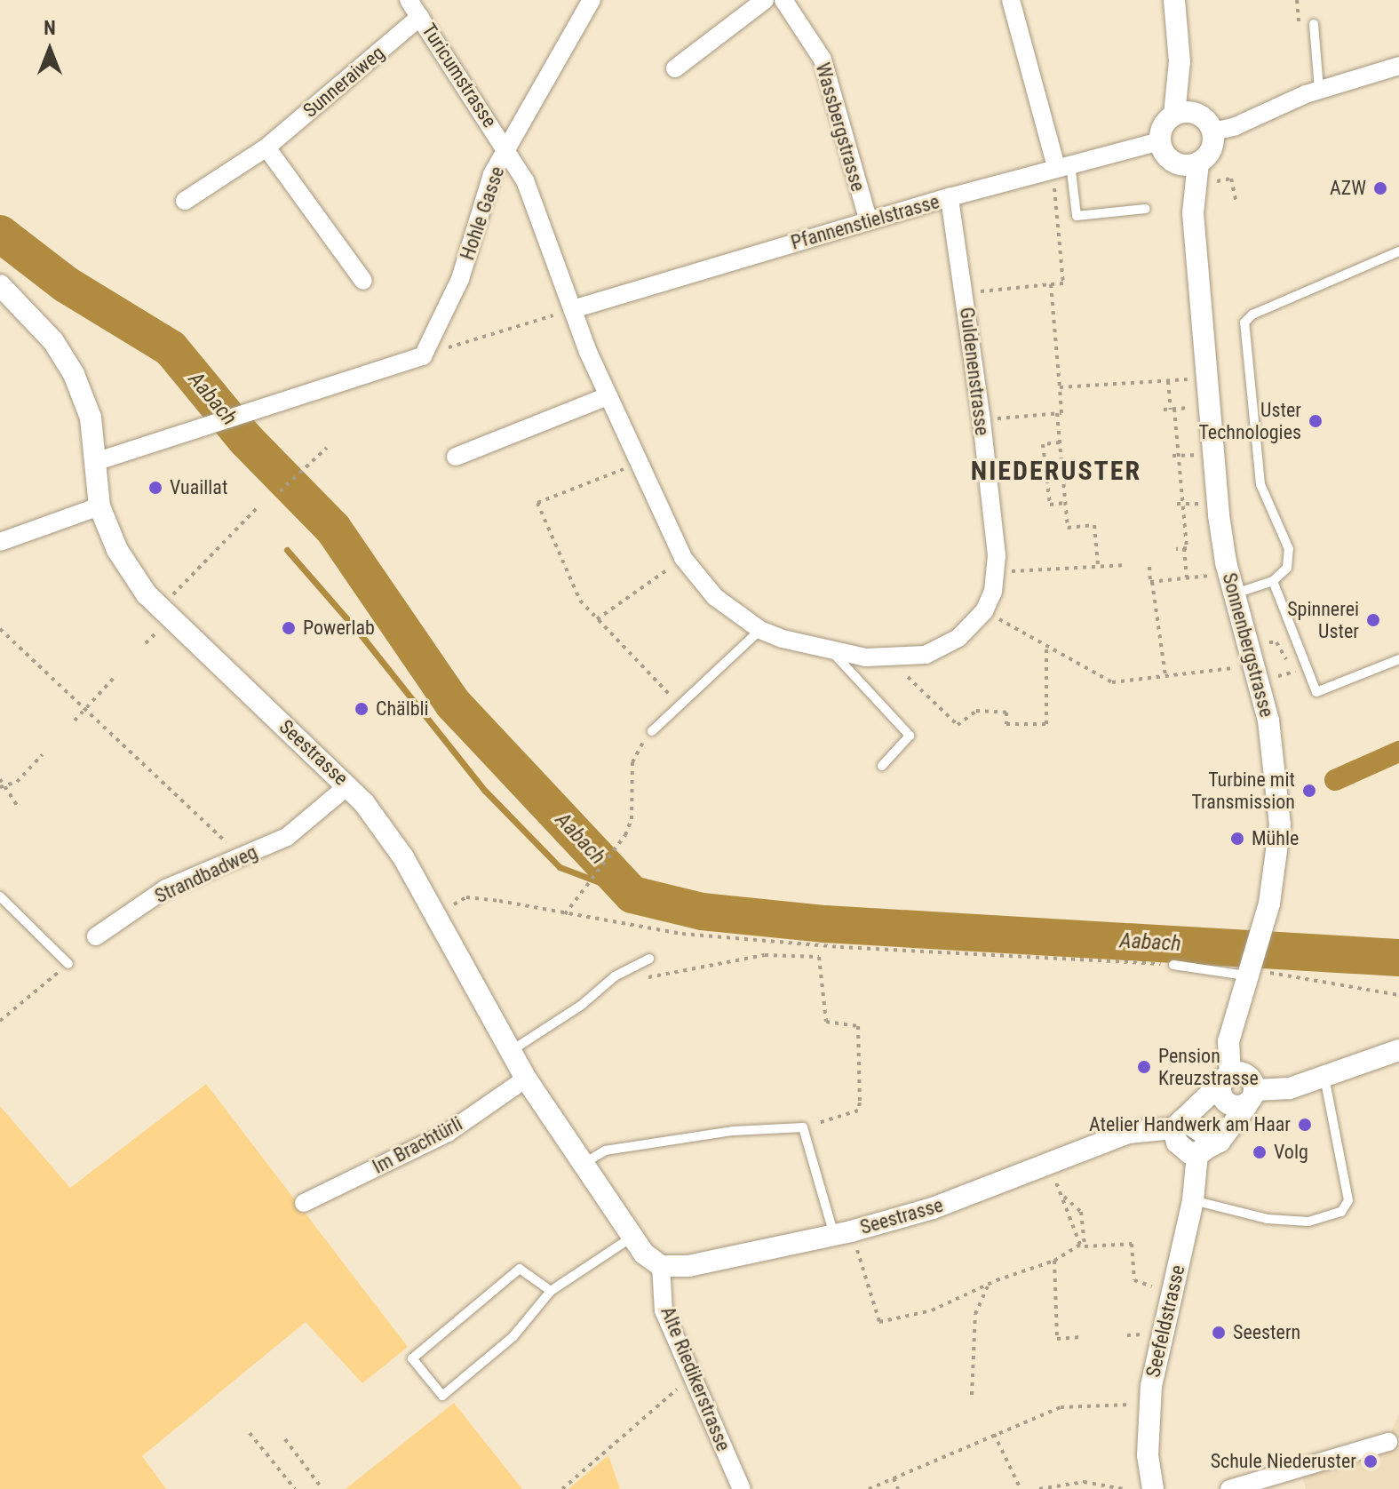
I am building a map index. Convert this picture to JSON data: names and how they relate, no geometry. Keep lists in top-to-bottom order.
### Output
{
  "streets": {
    "street": [
      "Turicumstrasse",
      "Sunneraiweg",
      "Wassbergstrasse",
      "Hohle Gasse",
      "Pfannenstielstrasse",
      "Guldenenstrasse",
      "Sonnenbergstrasse",
      "Seestrasse",
      "Strandbadweg",
      "Im Brachtürli",
      "Seefeldstrasse",
      "Alte Riedikerstrasse"
    ]
  },
  "crossings": [
    ["Turicumstrasse", "Sunneraiweg"],
    ["Turicumstrasse", "Hohle Gasse"],
    ["Turicumstrasse", "Pfannenstielstrasse"],
    ["Turicumstrasse", "Guldenenstrasse"],
    ["Wassbergstrasse", "Pfannenstielstrasse"],
    ["Pfannenstielstrasse", "Guldenenstrasse"],
    ["Pfannenstielstrasse", "Sonnenbergstrasse"],
    ["Seestrasse", "Strandbadweg"],
    ["Seestrasse", "Im Brachtürli"],
    ["Seestrasse", "Alte Riedikerstrasse"]
  ],
  "districts": ["NIEDERUSTER"],
  "water": ["Aabach"],
  "places": [
    "AZW",
    "Uster Technologies",
    "Vuaillat",
    "Spinnerei Uster",
    "Powerlab",
    "Chälbli",
    "Turbine mit Transmission",
    "Mühle",
    "Pension Kreuzstrasse",
    "Atelier Handwerk am Haar",
    "Volg",
    "Seestern",
    "Schule Niederuster"
  ],
  "north": "top"
}
